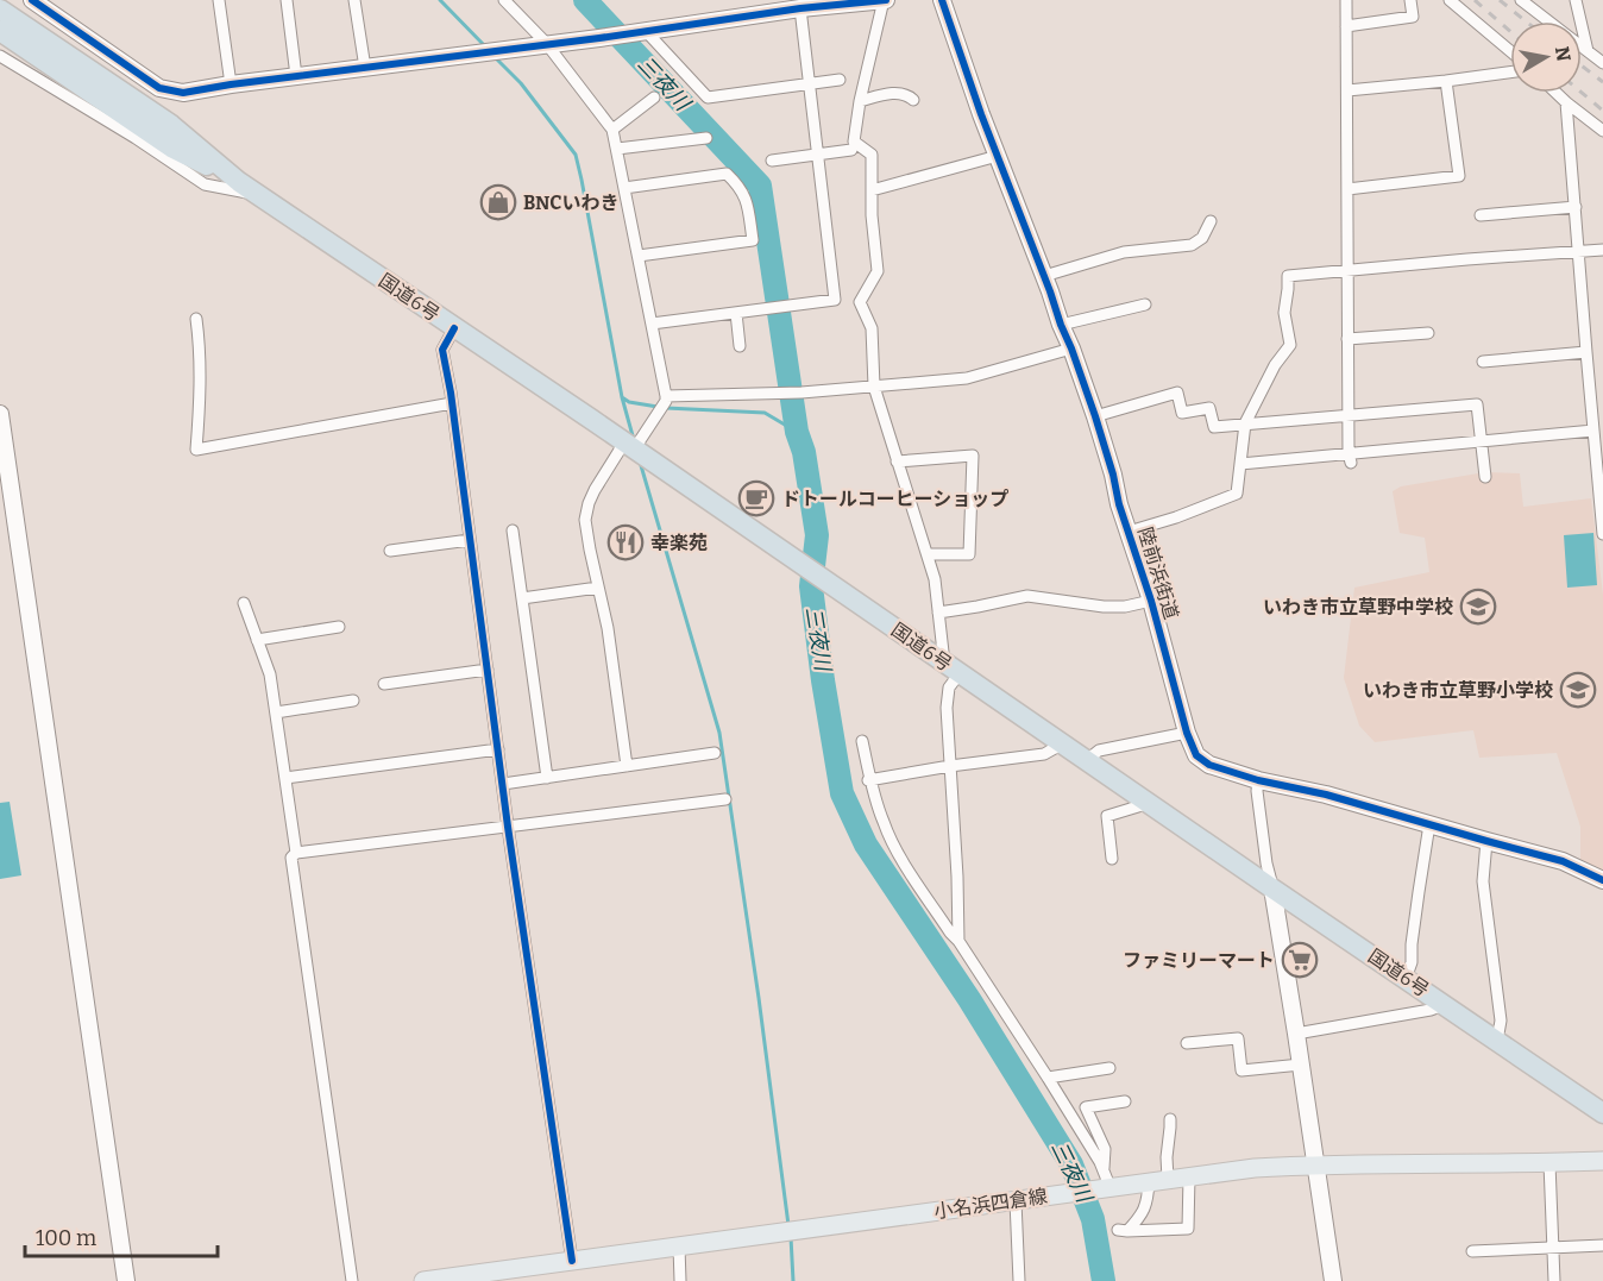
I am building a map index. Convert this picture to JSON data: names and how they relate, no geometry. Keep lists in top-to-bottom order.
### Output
{
  "streets": {
    "highway": ["国道6号"],
    "main road": ["小名浜四倉線"],
    "street": ["陸前浜街道"]
  },
  "water": ["三夜川"],
  "places": {
    "shop": ["BNCいわき"],
    "cafe": ["ドトールコーヒーショップ"],
    "restaurant": ["幸楽苑"],
    "school or university": ["いわき市立草野中学校", "いわき市立草野小学校"],
    "supermarket": ["ファミリーマート"]
  },
  "scale_bar": "100 m",
  "north": "right"
}
